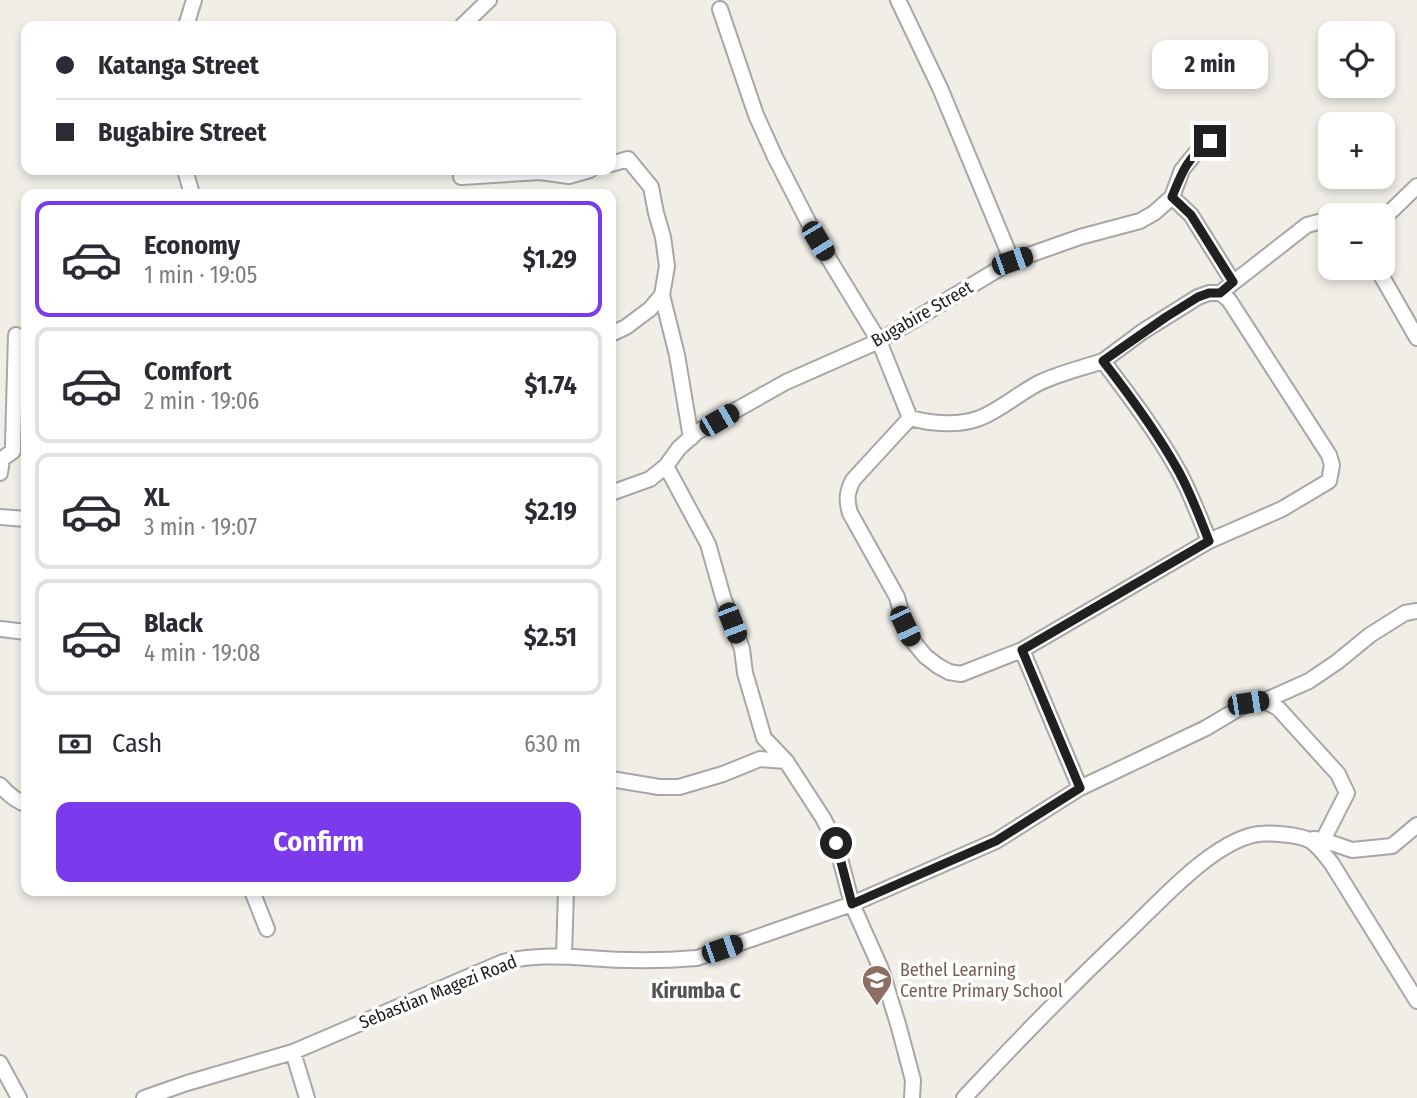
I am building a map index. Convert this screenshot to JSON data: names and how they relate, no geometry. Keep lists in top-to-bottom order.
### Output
{
  "streets": {
    "street": ["Bugabire Street", "Sebastian Magezi Road"]
  },
  "districts": ["Kirumba C"],
  "places": {
    "school or university": ["Bethel Learning Centre Primary School"]
  },
  "page": {
    "map_buttons": ["+", "−"],
    "banner": ["Katanga Street", "Bugabire Street"],
    "bubble": "2 min",
    "list": [
      {
        "name": "Economy",
        "note": "1 min · 19:05",
        "value": "$1.29"
      },
      {
        "name": "Comfort",
        "note": "2 min · 19:06",
        "value": "$1.74"
      },
      {
        "name": "XL",
        "note": "3 min · 19:07",
        "value": "$2.19"
      },
      {
        "name": "Black",
        "note": "4 min · 19:08",
        "value": "$2.51"
      }
    ],
    "pay": ["Cash", "630 m"],
    "buttons": "Confirm"
  }
}
